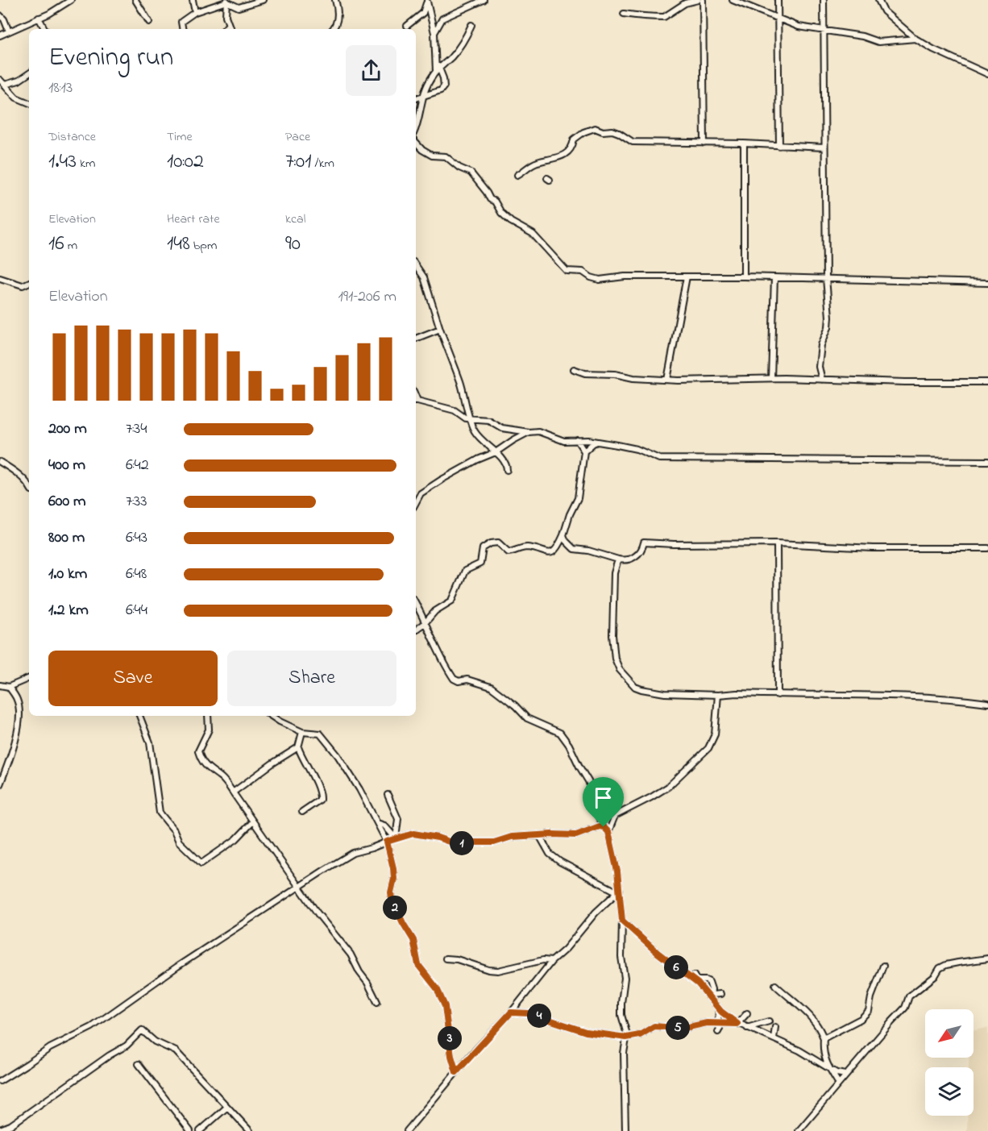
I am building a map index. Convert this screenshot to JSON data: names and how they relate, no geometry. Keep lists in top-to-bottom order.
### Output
{
  "north": "bottom left",
  "page": {
    "heading": ["Evening run", "18:13"],
    "stats": [
      ["Distance", "1.43 km"],
      ["Time", "10:02"],
      ["Pace", "7:01 /km"],
      ["Elevation", "16 m"],
      ["Heart rate", "148 bpm"],
      ["kcal", "90"]
    ],
    "chart": ["Elevation", "191–206 m"],
    "list": [
      {
        "name": "200 m",
        "note": "7:34"
      },
      {
        "name": "400 m",
        "note": "6:42"
      },
      {
        "name": "600 m",
        "note": "7:33"
      },
      {
        "name": "800 m",
        "note": "6:43"
      },
      {
        "name": "1.0 km",
        "note": "6:48"
      },
      {
        "name": "1.2 km",
        "note": "6:44"
      }
    ],
    "buttons": ["Save", "Share"],
    "pins": [
      "1",
      "2",
      "6",
      "4",
      "5",
      "3"
    ]
  }
}
